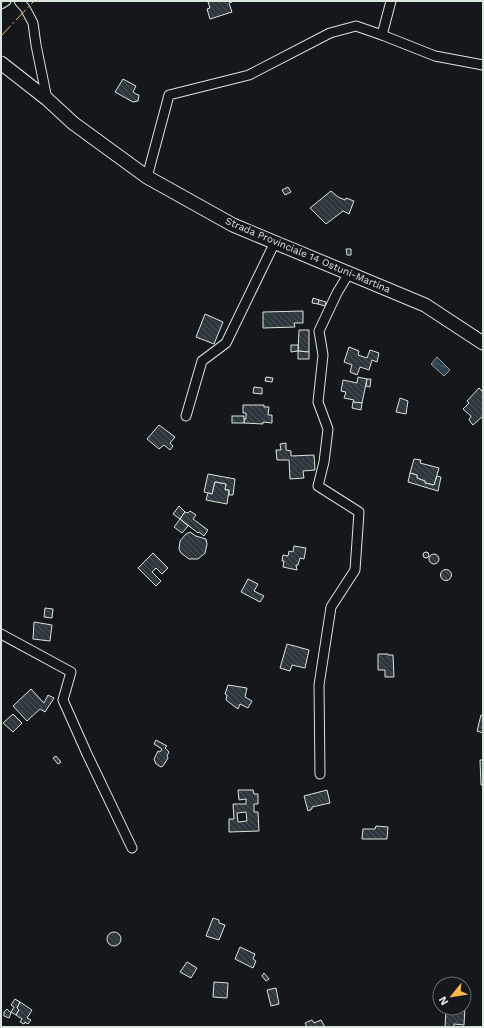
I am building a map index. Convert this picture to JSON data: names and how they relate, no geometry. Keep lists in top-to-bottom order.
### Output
{
  "streets": {
    "main road": ["Strada Provinciale 14 Ostuni-Martina"]
  },
  "north": "bottom left"
}
